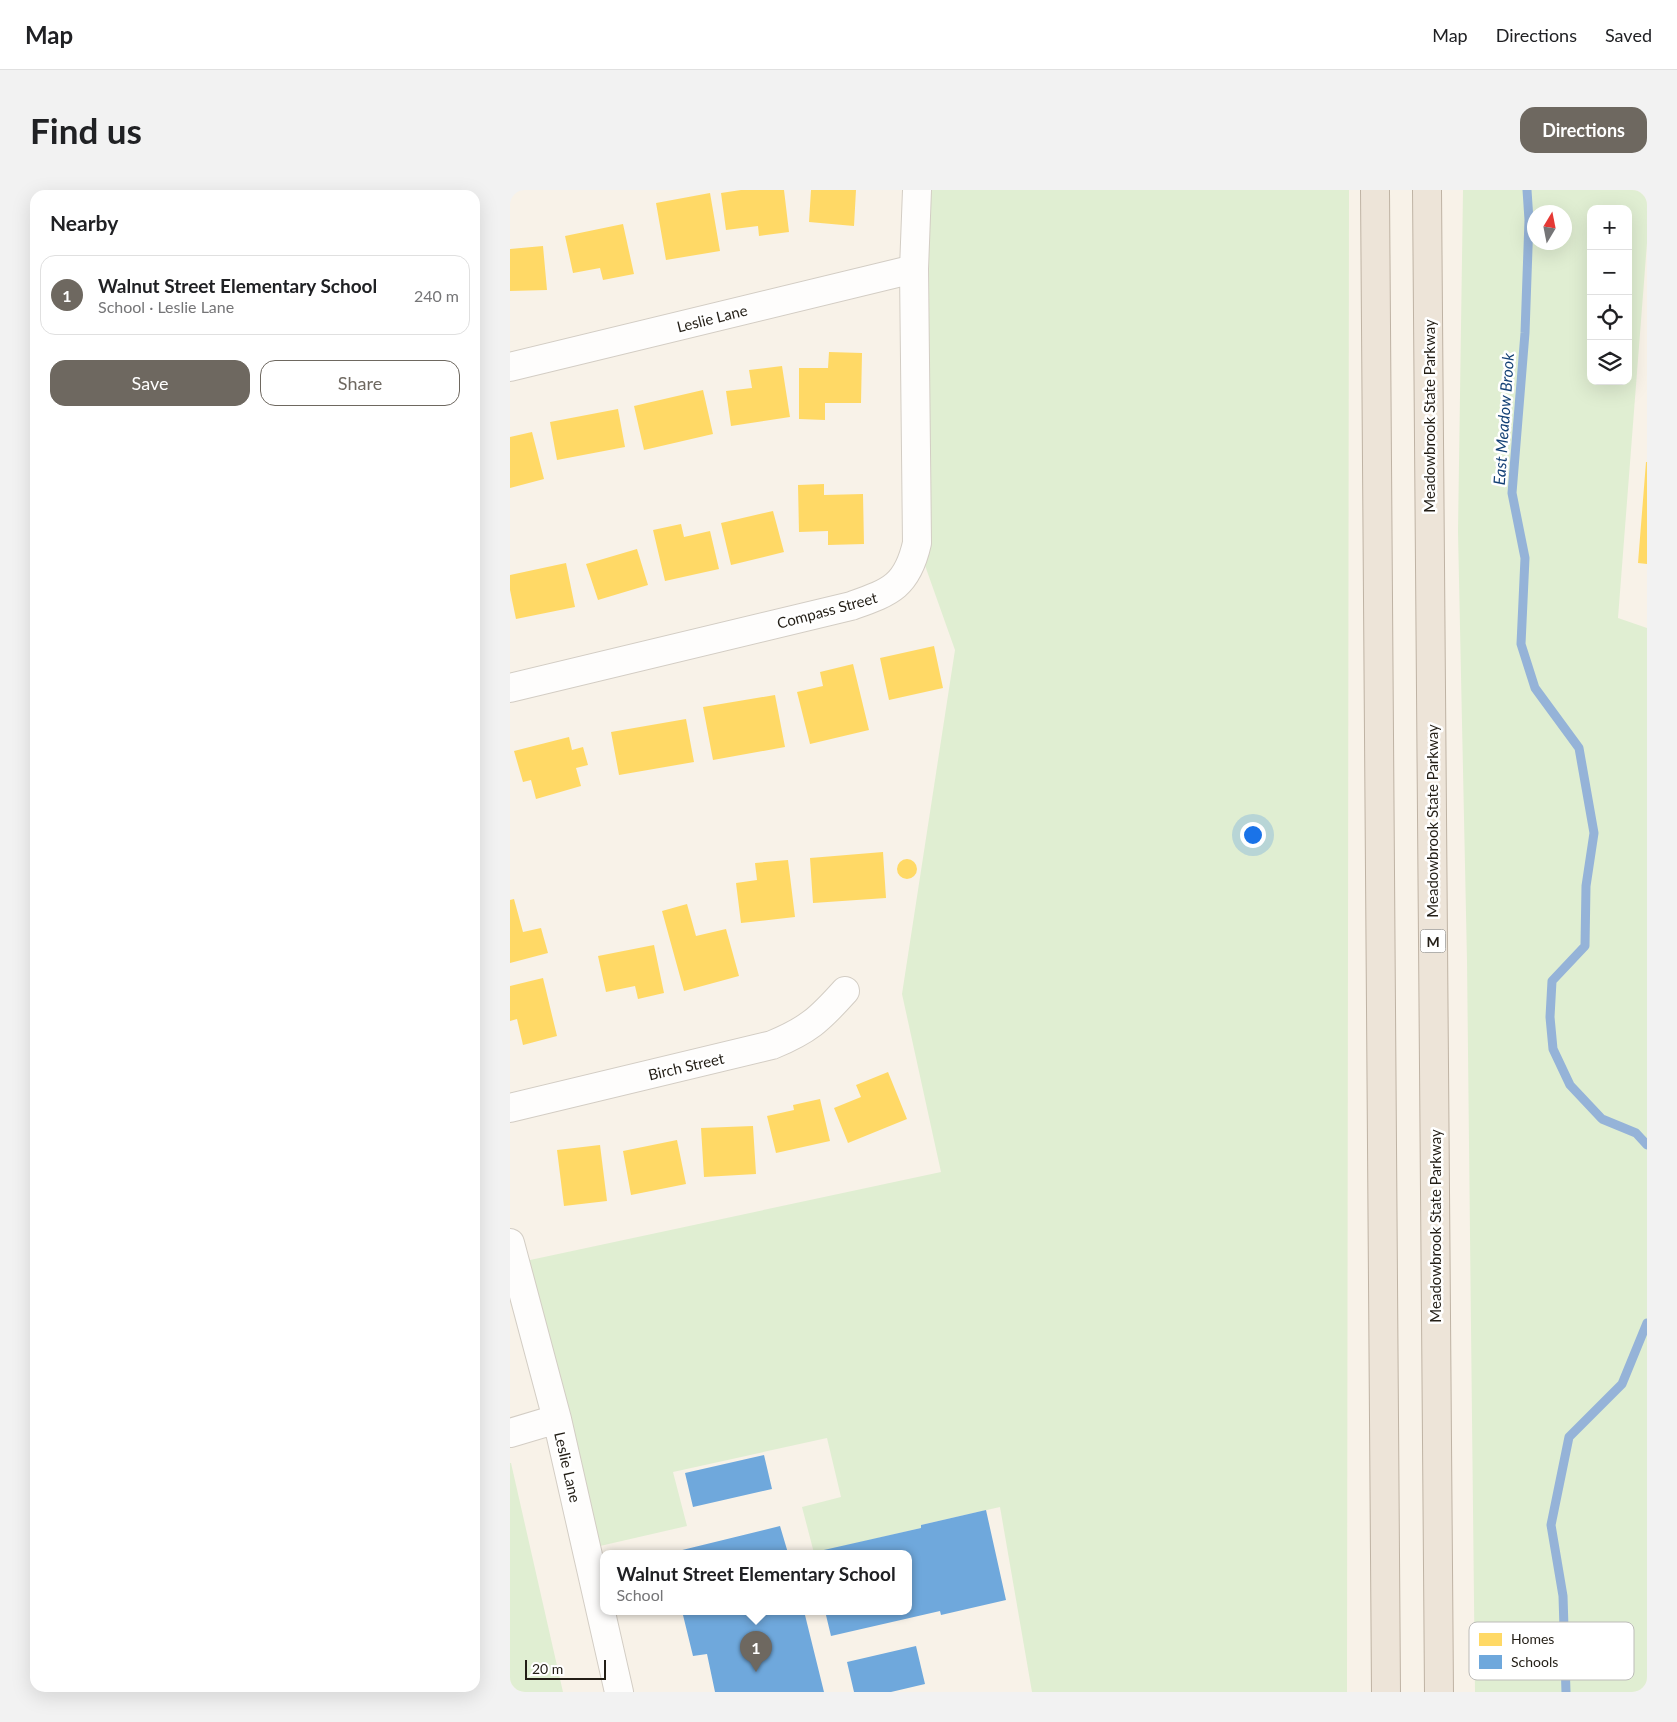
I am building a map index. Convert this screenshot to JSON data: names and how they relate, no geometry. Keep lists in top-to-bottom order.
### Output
{
  "streets": {
    "highway": ["Meadowbrook State Parkway", "M"],
    "street": ["Leslie Lane", "Compass Street", "Birch Street"]
  },
  "crossings": [
    ["Leslie Lane", "Compass Street"]
  ],
  "water": ["East Meadow Brook"],
  "legend": ["Homes", "Schools"],
  "scale_bar": "20 m",
  "north": "top",
  "page": {
    "header": "Map",
    "nav": ["Map", "Directions", "Saved"],
    "buttons": [
      "Directions",
      ["Save", "Share"]
    ],
    "title": "Find us",
    "heading": "Nearby",
    "map_buttons": ["+", "−"],
    "list": [
      {
        "mark": "1",
        "name": "Walnut Street Elementary School",
        "note": "School · Leslie Lane",
        "value": "240 m"
      }
    ],
    "popup": ["Walnut Street Elementary School", "School"],
    "pins": "1",
    "scale": "20 m"
  }
}
